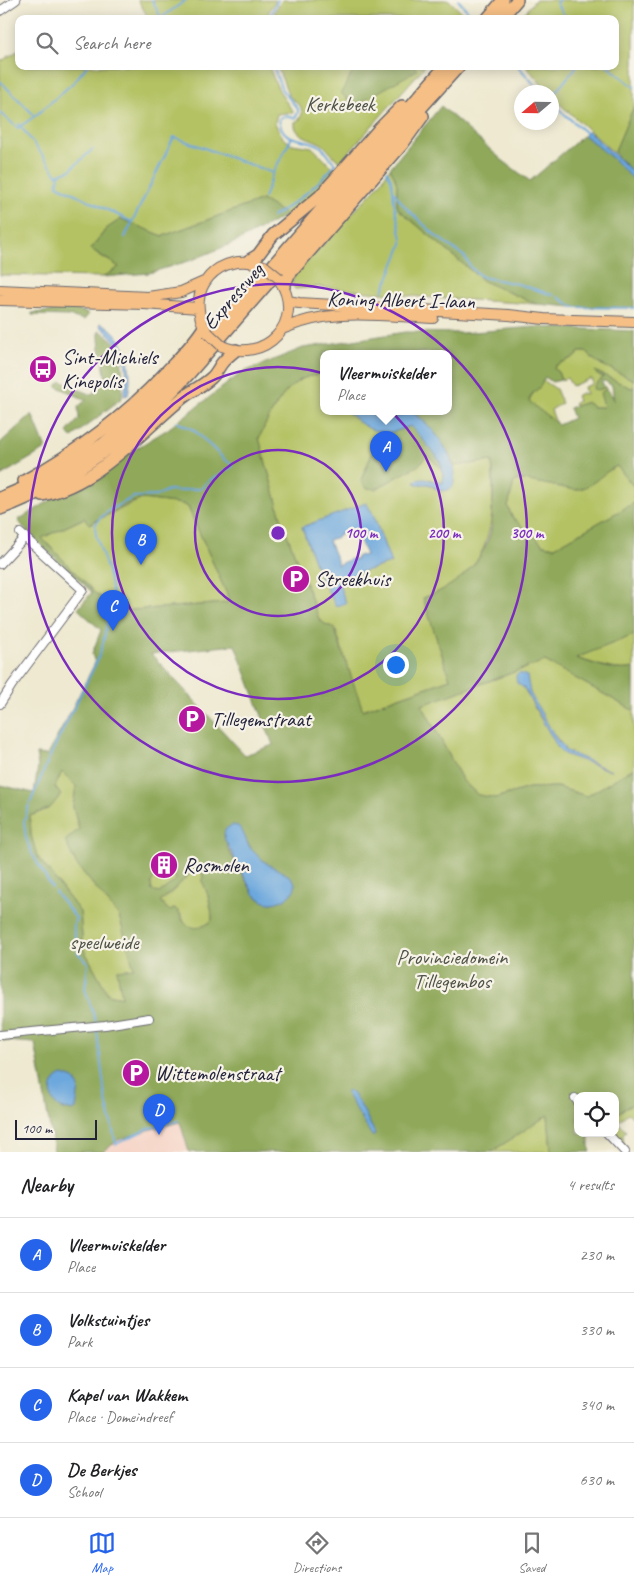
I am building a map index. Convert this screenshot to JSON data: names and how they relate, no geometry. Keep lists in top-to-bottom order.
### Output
{
  "streets": {
    "highway": ["Expressweg"],
    "main road": ["Koning Albert I-laan"]
  },
  "parks": ["Kerkebeek", "speelweide", "Provinciedomein Tillegembos"],
  "places": {
    "bus stop": ["Sint-Michiels Kinepolis"],
    "parking": ["Streekhuis", "Tillegemstraat", "Wittemolenstraat"],
    "building": ["Rosmolen"]
  },
  "scale_bar": "100 m",
  "north": "left",
  "page": {
    "search": "Search here",
    "popup": ["Vleermuiskelder", "Place"],
    "pins": [
      "A",
      "B",
      "C",
      "D"
    ],
    "scale": "100 m",
    "heading": ["Nearby", "4 results"],
    "list": [
      {
        "mark": "A",
        "name": "Vleermuiskelder",
        "note": "Place",
        "value": "230 m"
      },
      {
        "mark": "B",
        "name": "Volkstuintjes",
        "note": "Park",
        "value": "330 m"
      },
      {
        "mark": "C",
        "name": "Kapel van Wakkem",
        "note": "Place · Domeindreef",
        "value": "340 m"
      },
      {
        "mark": "D",
        "name": "De Berkjes",
        "note": "School",
        "value": "630 m"
      }
    ],
    "nav": ["Map", "Directions", "Saved"]
  },
  "rings": ["100 m", "200 m", "300 m"]
}
